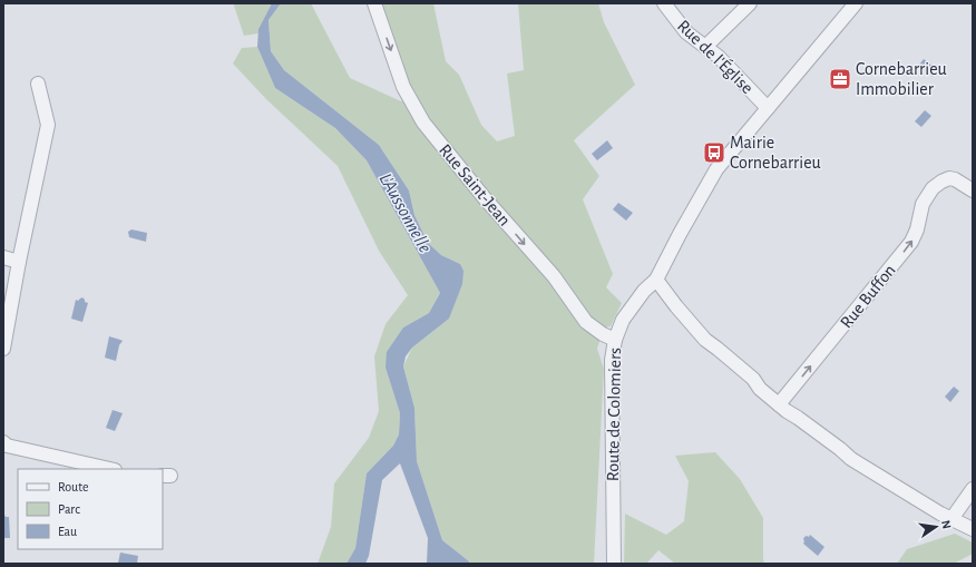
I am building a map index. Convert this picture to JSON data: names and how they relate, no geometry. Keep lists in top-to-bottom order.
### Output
{
  "streets": {
    "street": [
      "Rue de l'Église",
      "Rue Saint-Jean",
      "Rue Buffon",
      "Route de Colomiers"
    ]
  },
  "crossings": [
    ["Rue de l'Église", "Route de Colomiers"],
    ["Rue Saint-Jean", "Route de Colomiers"]
  ],
  "one_way": ["Rue Saint-Jean", "Rue Buffon"],
  "water": ["L'Aussonnelle"],
  "places": {
    "office": ["Cornebarrieu Immobilier"],
    "bus stop": ["Mairie Cornebarrieu"]
  },
  "legend": ["Route", "Parc", "Eau"],
  "north": "right"
}
